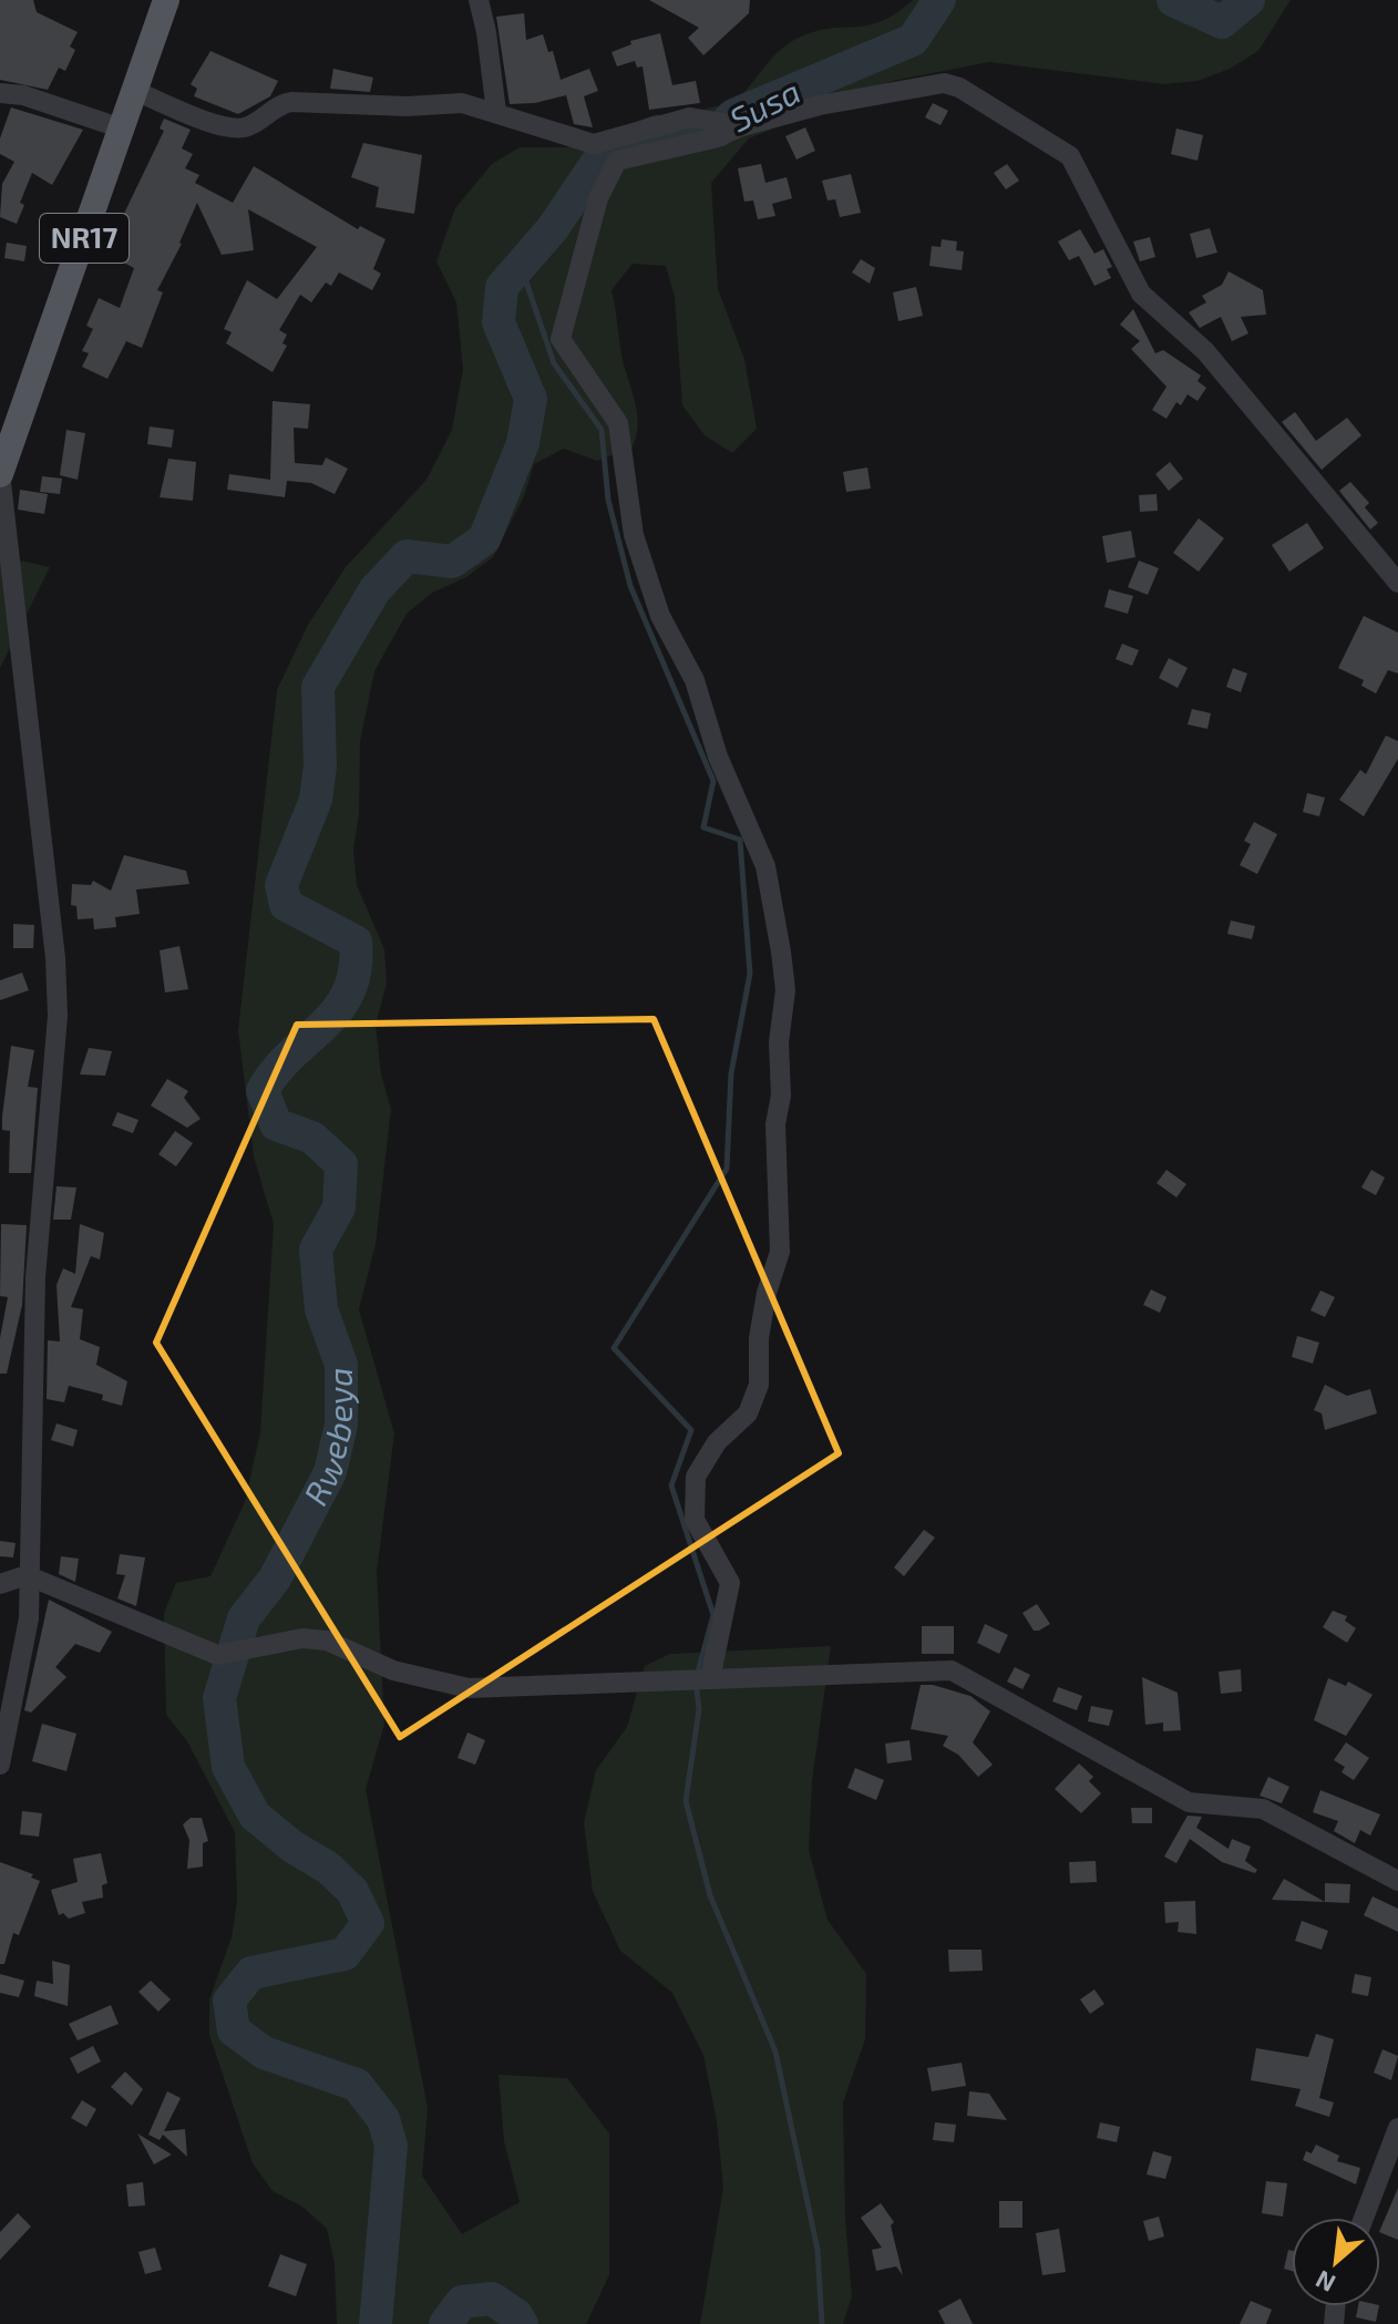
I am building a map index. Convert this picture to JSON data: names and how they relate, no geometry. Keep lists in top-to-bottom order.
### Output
{
  "streets": {
    "main road": ["NR17"]
  },
  "water": ["Susa", "Rwebeya"],
  "north": "bottom left"
}
